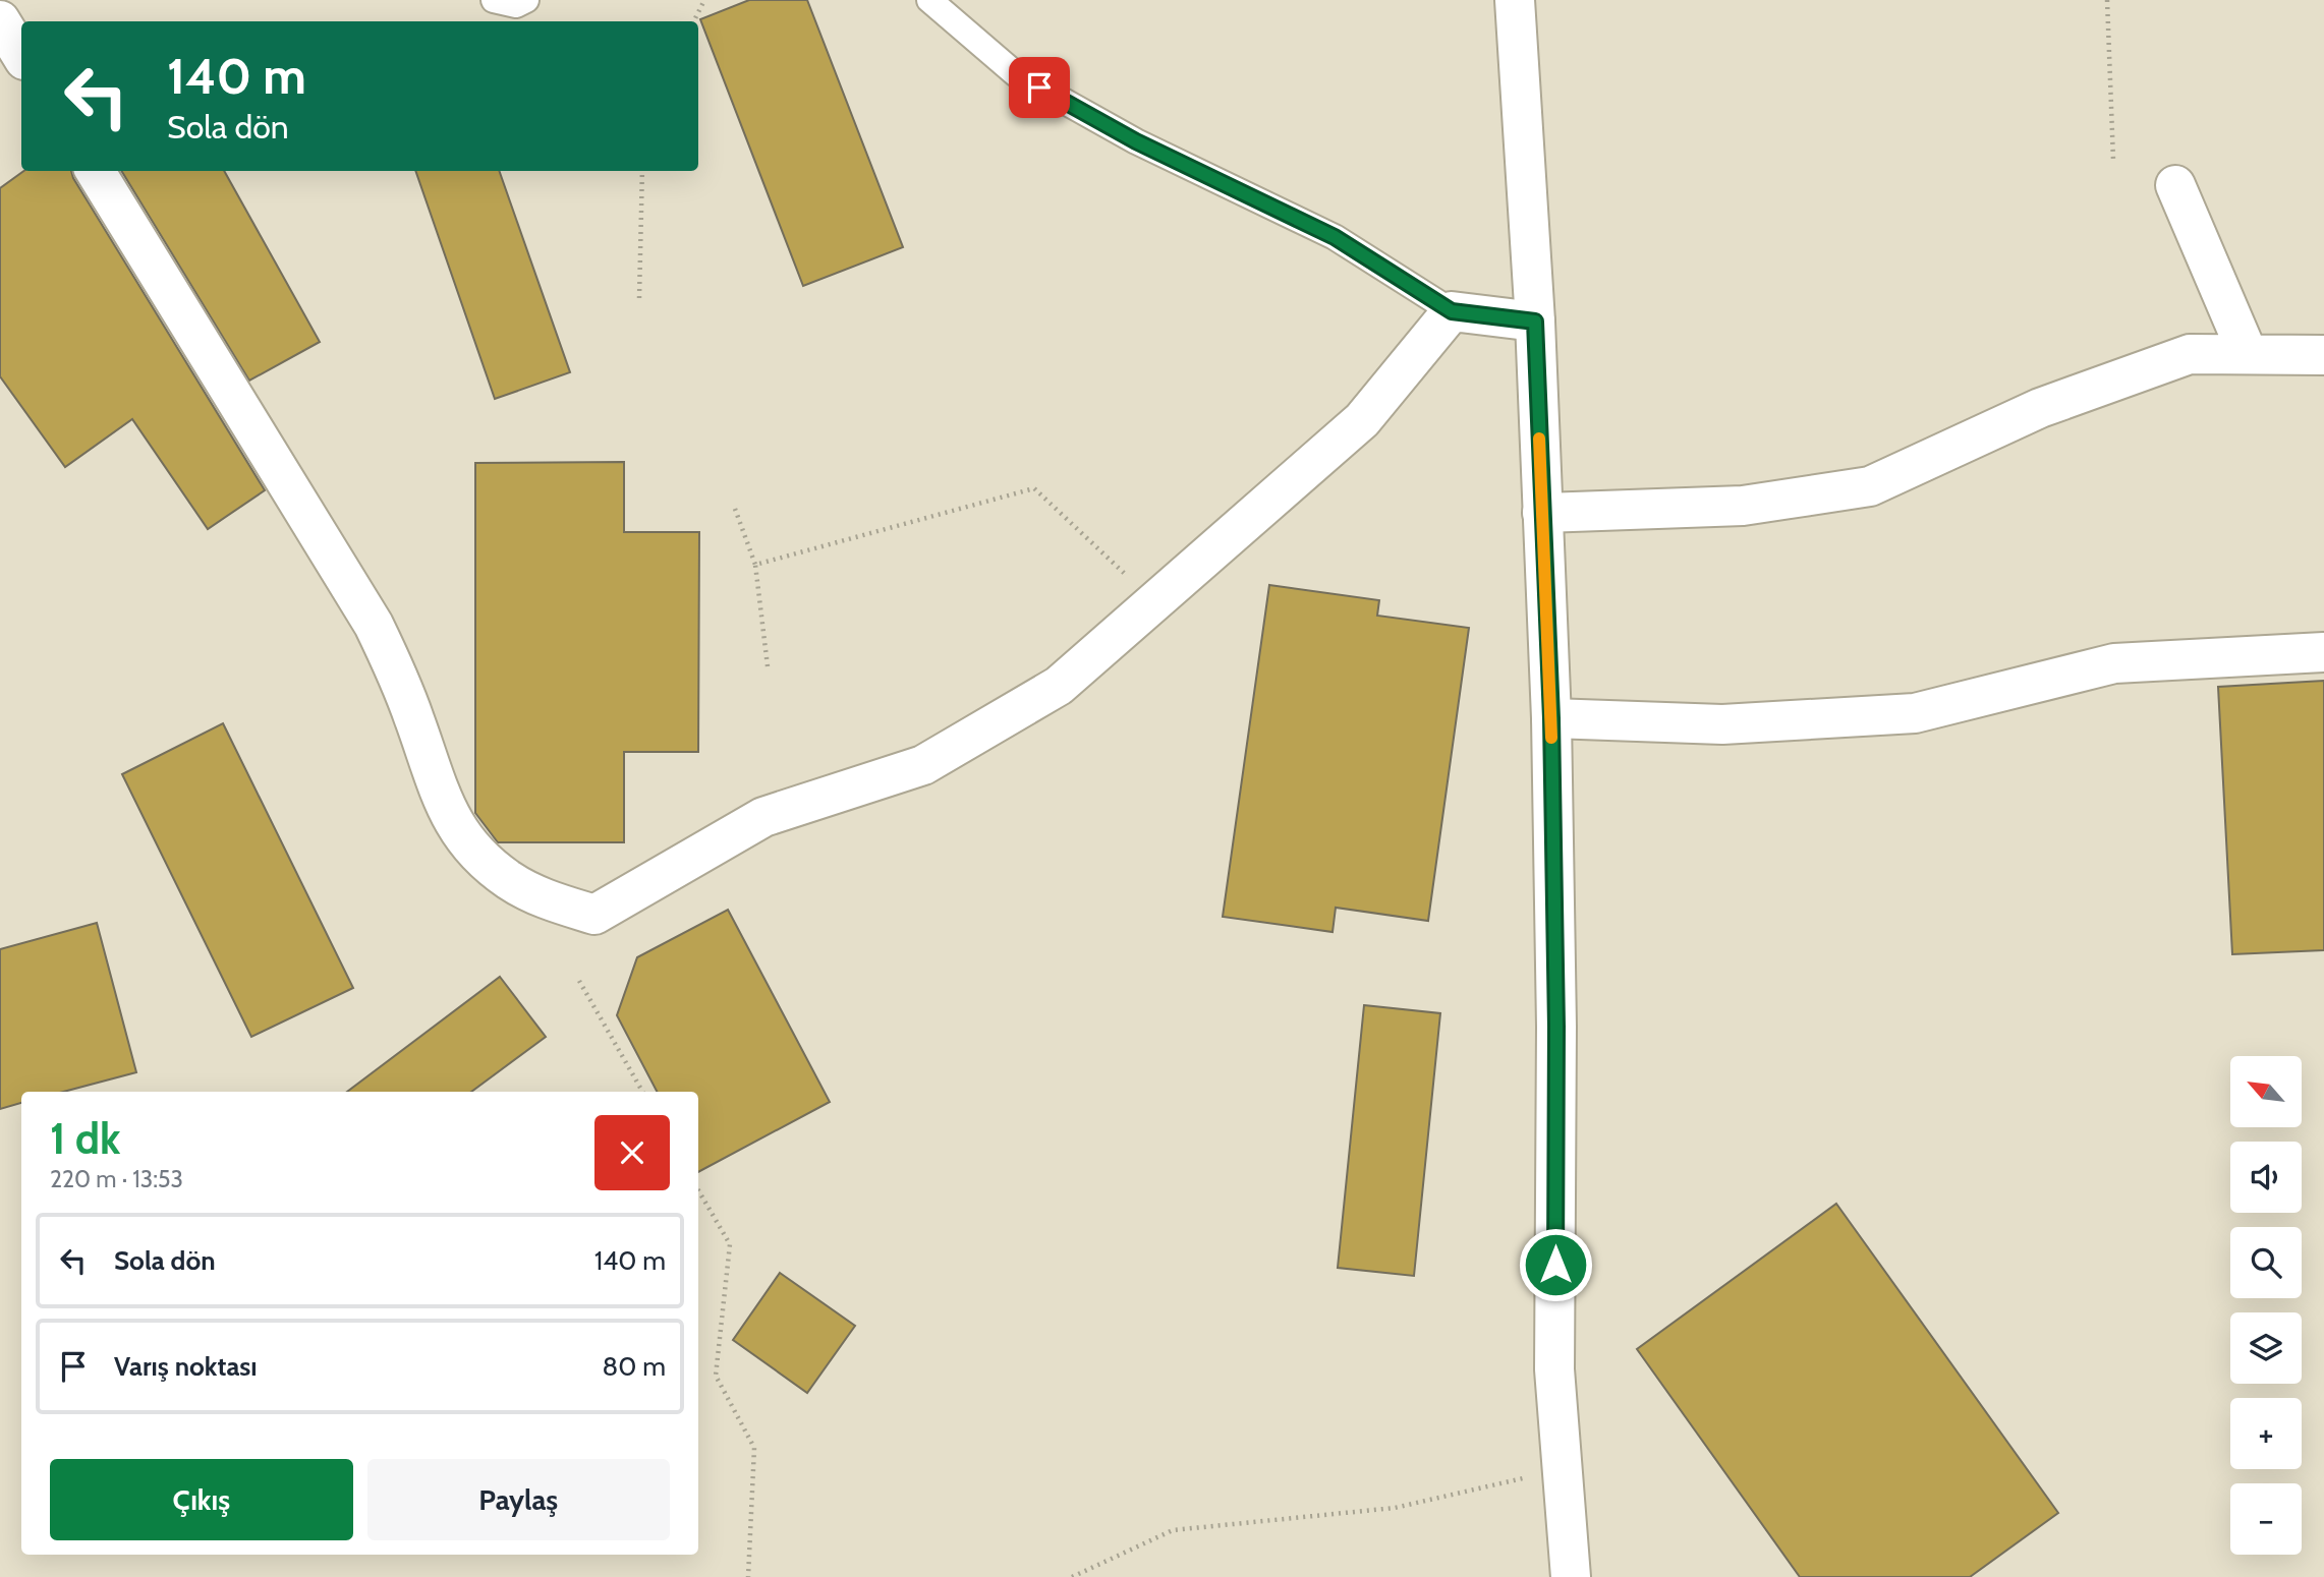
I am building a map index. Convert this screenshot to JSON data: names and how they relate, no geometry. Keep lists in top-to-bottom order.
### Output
{
  "north": "top left",
  "page": {
    "turn": ["140 m", "Sola dön"],
    "map_buttons": ["+", "−"],
    "heading": ["1 dk", "220 m · 13:53"],
    "list": [
      {
        "name": "Sola dön",
        "value": "140 m"
      },
      {
        "name": "Varış noktası",
        "value": "80 m"
      }
    ],
    "buttons": ["Çıkış", "Paylaş"]
  }
}
